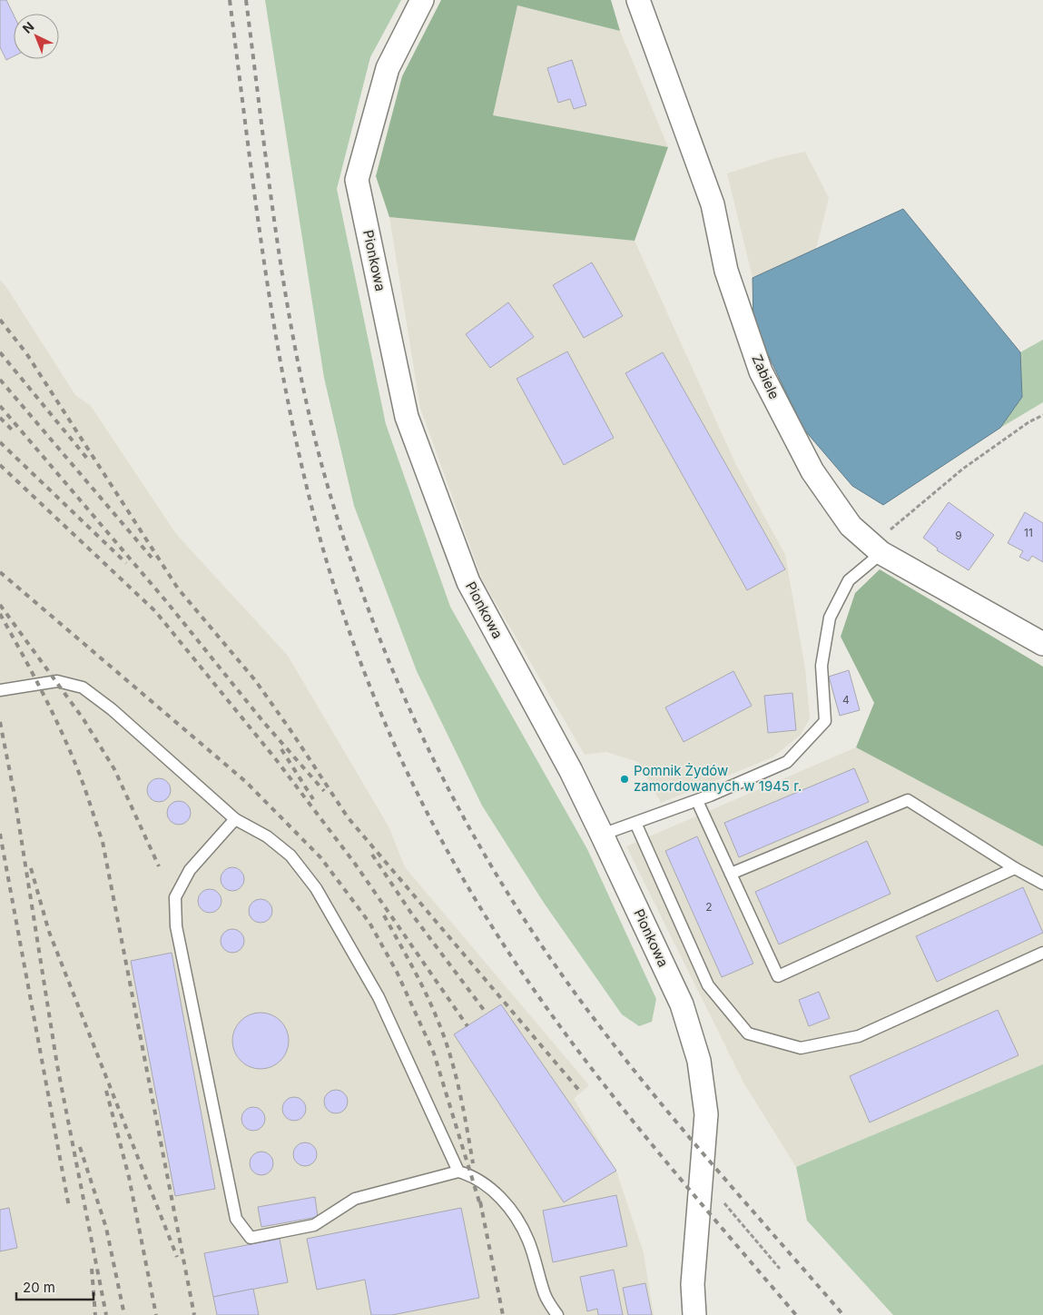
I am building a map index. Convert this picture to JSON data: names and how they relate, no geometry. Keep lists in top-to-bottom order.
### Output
{
  "streets": {
    "street": ["Pionkowa", "Zabiele"]
  },
  "places": ["Pomnik Żydów zamordowanych w 1945 r."],
  "house_numbers": [
    "11",
    "9",
    "4",
    "2"
  ],
  "scale_bar": "20 m",
  "north": "top left"
}
